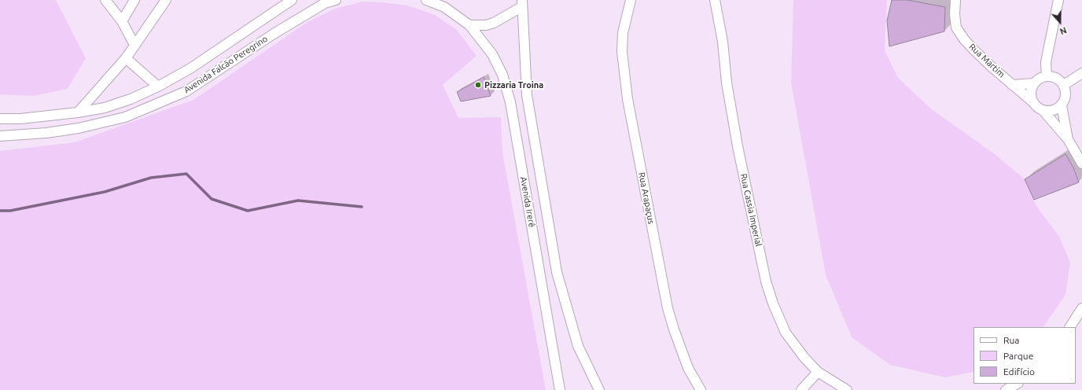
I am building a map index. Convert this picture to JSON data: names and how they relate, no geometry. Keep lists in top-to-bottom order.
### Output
{
  "streets": {
    "street": [
      "Rua Martim",
      "Avenida Falcão Peregrino",
      "Rua Arapaçus",
      "Avenida Irerê",
      "Rua Cassia Imperial"
    ]
  },
  "places": ["Pizzaria Troina"],
  "legend": ["Rua", "Parque", "Edifício"],
  "north": "bottom"
}
